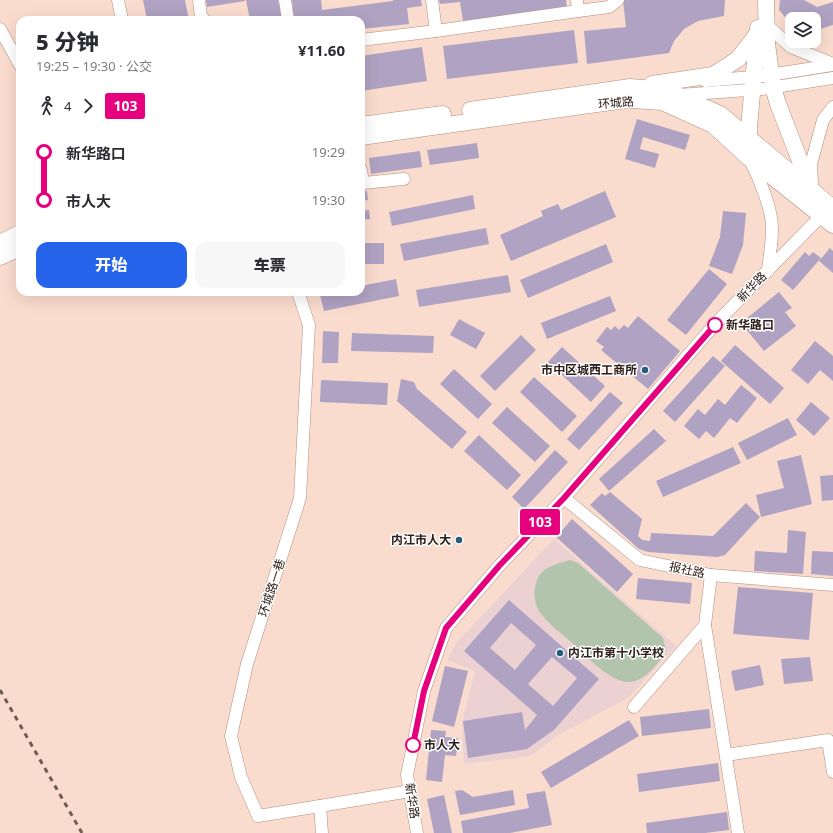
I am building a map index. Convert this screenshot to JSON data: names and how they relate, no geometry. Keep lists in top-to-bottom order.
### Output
{
  "streets": {
    "main road": ["环城路"],
    "street": ["新华路", "报社路", "环城路一巷"]
  },
  "crossings": [
    ["环城路", "新华路"],
    ["新华路", "报社路"]
  ],
  "places": [
    "新华路口",
    "市中区城西工商所",
    "内江市人大",
    "内江市第十小学校",
    "市人大"
  ],
  "lines": ["bus line 103"],
  "page": {
    "on_map": "103",
    "heading": ["5 分钟", "19:25 – 19:30 · 公交", "¥11.60"],
    "legs": ["4", "103"],
    "list": [
      {
        "name": "新华路口",
        "value": "19:29"
      },
      {
        "name": "市人大",
        "value": "19:30"
      }
    ],
    "buttons": ["开始", "车票"]
  }
}
